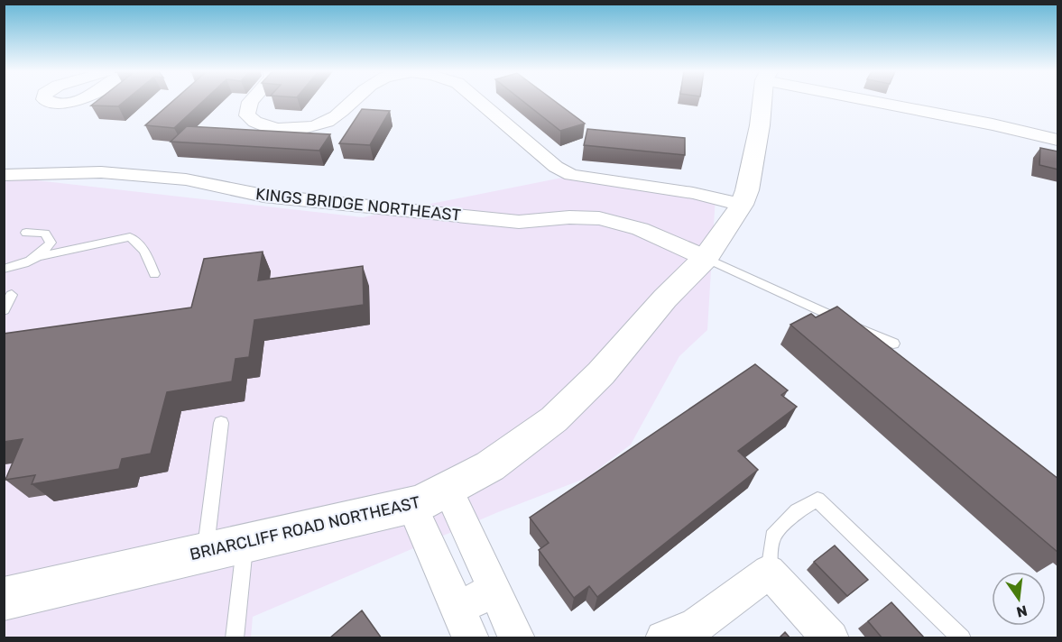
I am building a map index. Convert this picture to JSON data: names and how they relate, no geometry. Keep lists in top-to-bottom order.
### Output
{
  "streets": {
    "main road": ["BRIARCLIFF ROAD NORTHEAST"],
    "street": ["KINGS BRIDGE NORTHEAST"]
  },
  "crossings": [
    ["KINGS BRIDGE NORTHEAST", "BRIARCLIFF ROAD NORTHEAST"]
  ],
  "north": "bottom"
}
